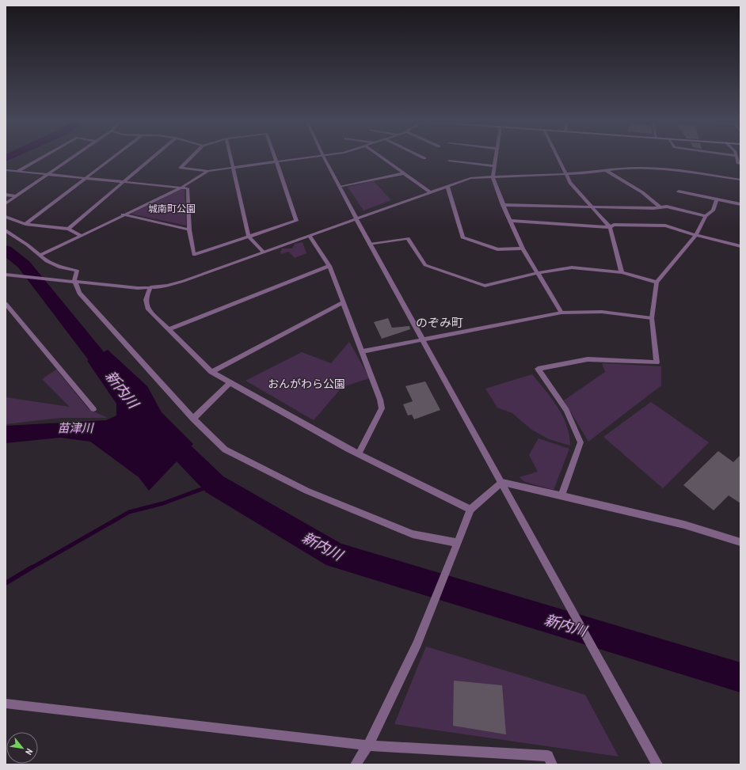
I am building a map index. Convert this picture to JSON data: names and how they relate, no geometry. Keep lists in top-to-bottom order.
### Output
{
  "districts": ["のぞみ町"],
  "water": ["新内川", "苗津川"],
  "parks": ["城南町公園", "おんがわら公園"],
  "north": "bottom right"
}
